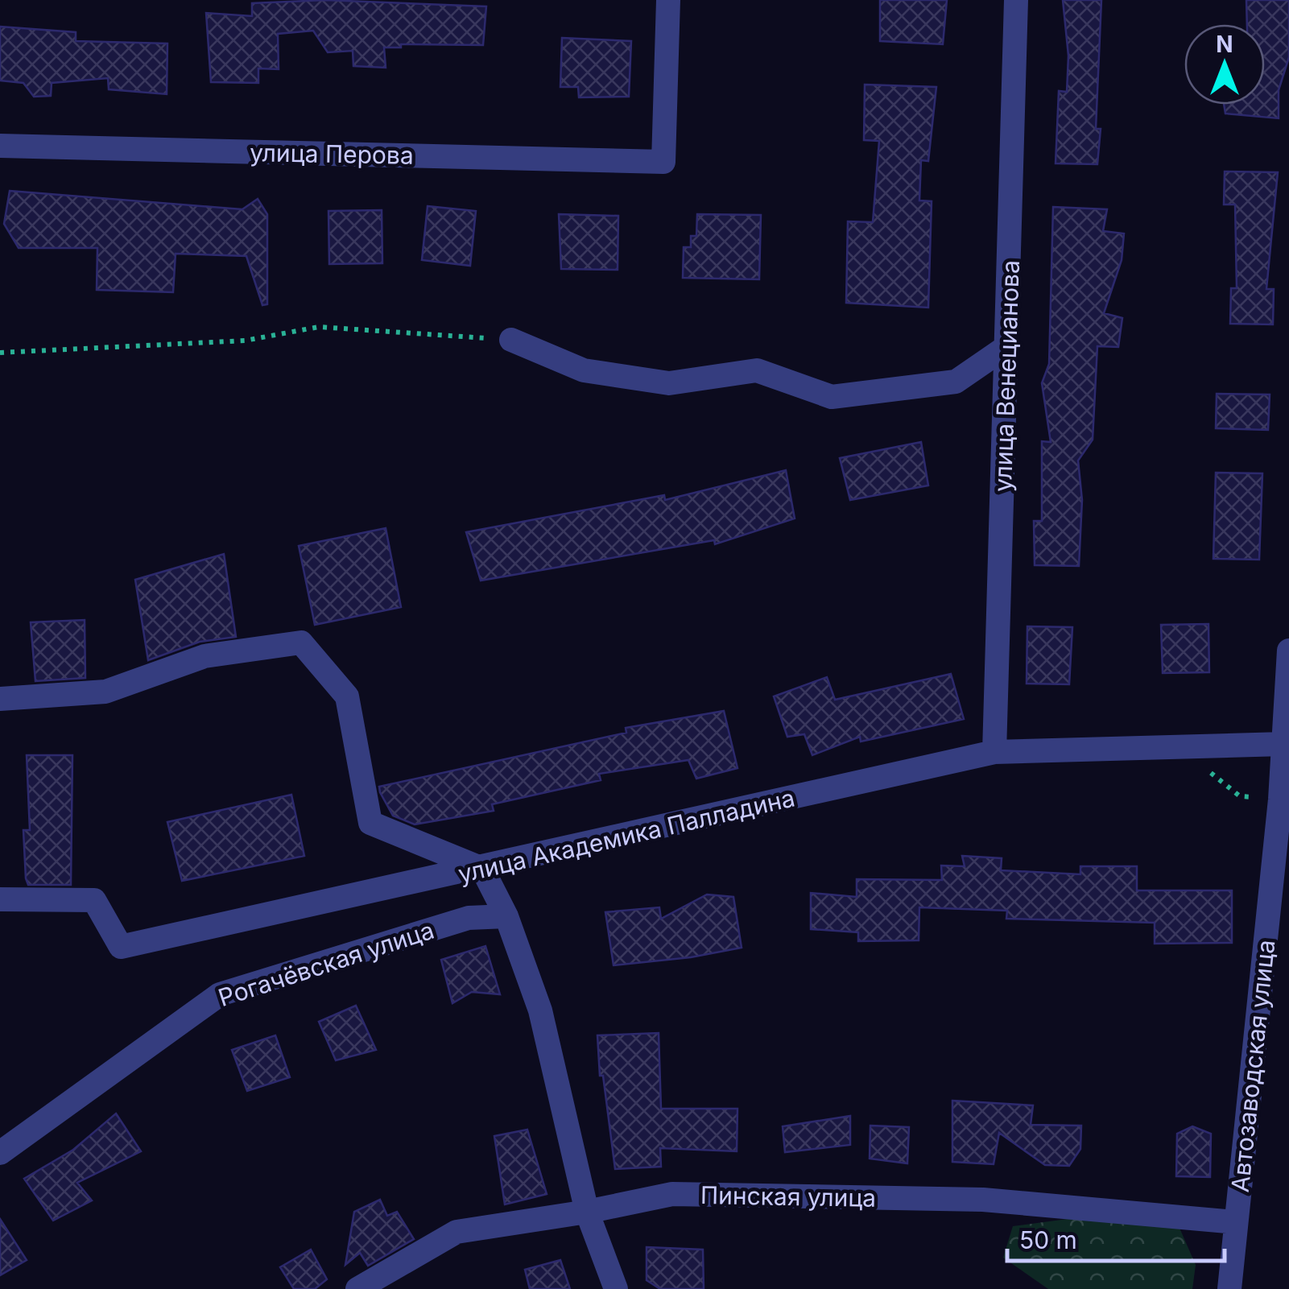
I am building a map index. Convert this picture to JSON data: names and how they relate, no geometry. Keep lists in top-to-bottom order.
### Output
{
  "streets": {
    "street": [
      "улица Перова",
      "улица Венецианова",
      "улица Академика Палладина",
      "Рогачёвская улица",
      "Автозаводская улица",
      "Пинская улица"
    ]
  },
  "crossings": [
    ["улица Венецианова", "улица Академика Палладина"],
    ["улица Академика Палладина", "Автозаводская улица"],
    ["Автозаводская улица", "Пинская улица"]
  ],
  "scale_bar": "50 m",
  "north": "top"
}
